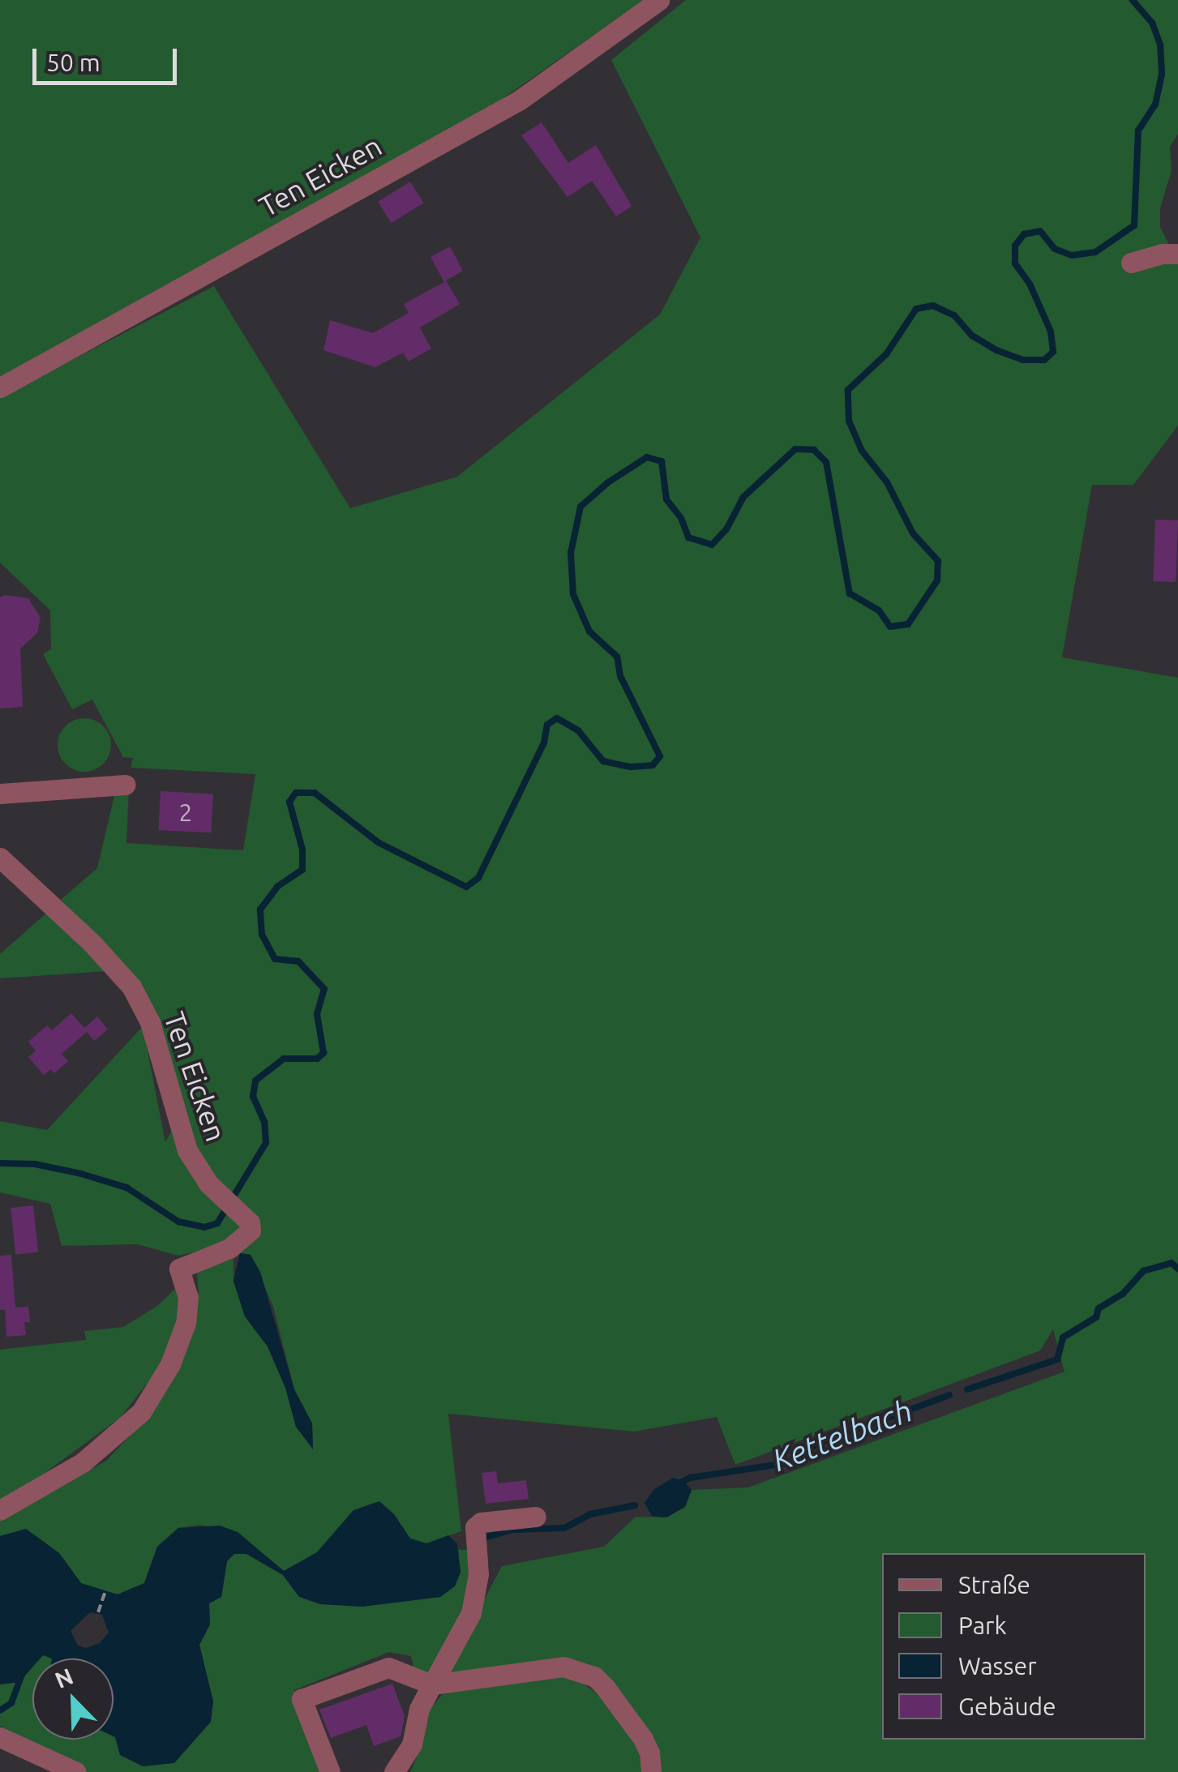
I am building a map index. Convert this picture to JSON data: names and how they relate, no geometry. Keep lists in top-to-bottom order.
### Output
{
  "streets": {
    "lane": ["Ten Eicken"]
  },
  "water": ["Kettelbach"],
  "house_numbers": ["2"],
  "legend": [
    "Straße",
    "Park",
    "Wasser",
    "Gebäude"
  ],
  "scale_bar": "50 m",
  "north": "top left"
}
